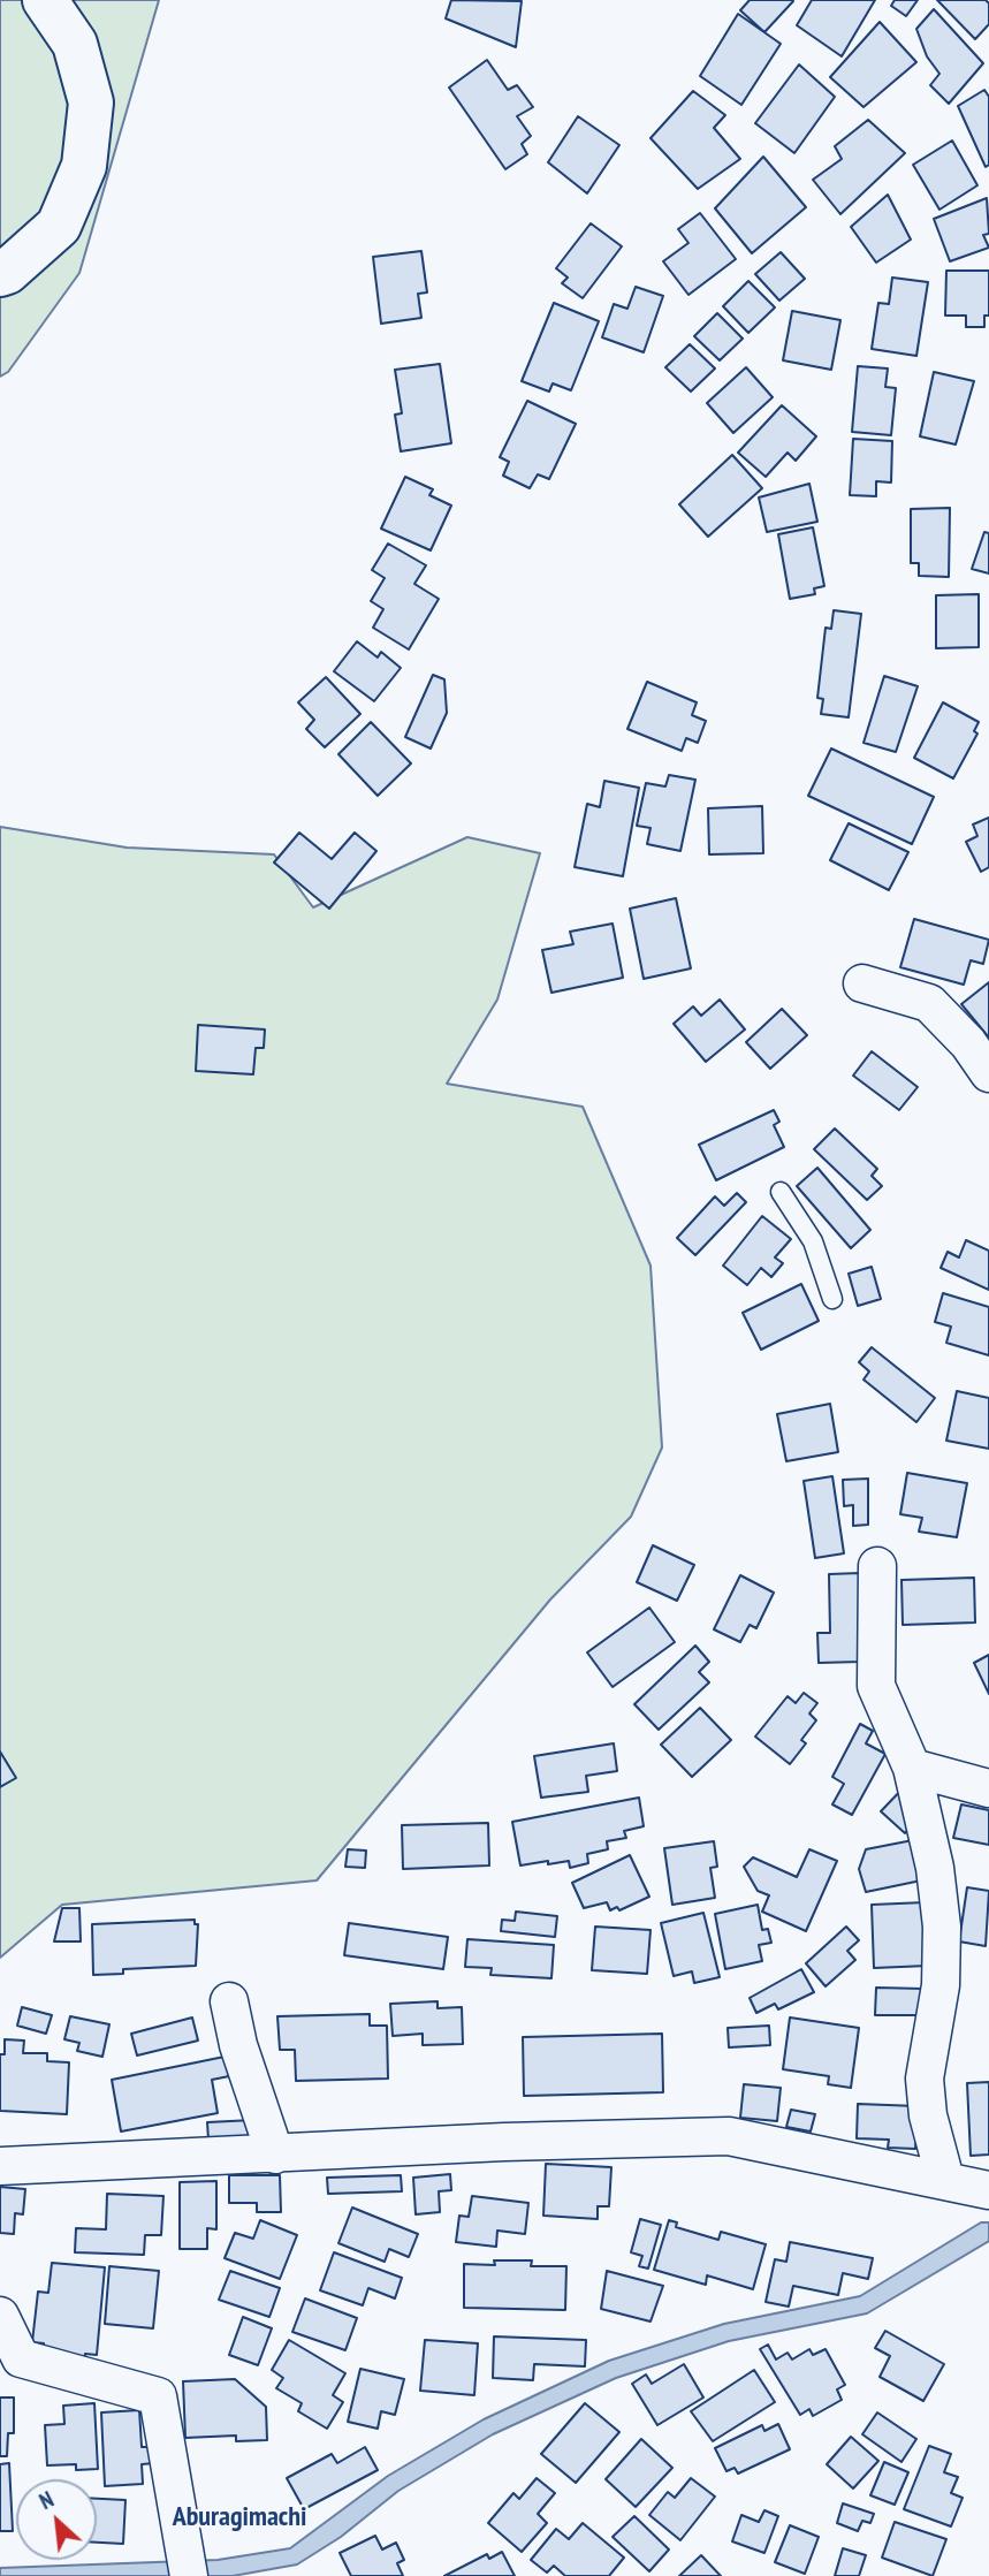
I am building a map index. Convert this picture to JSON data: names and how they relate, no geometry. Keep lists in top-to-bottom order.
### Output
{
  "districts": ["Aburagimachi"],
  "north": "top left"
}
